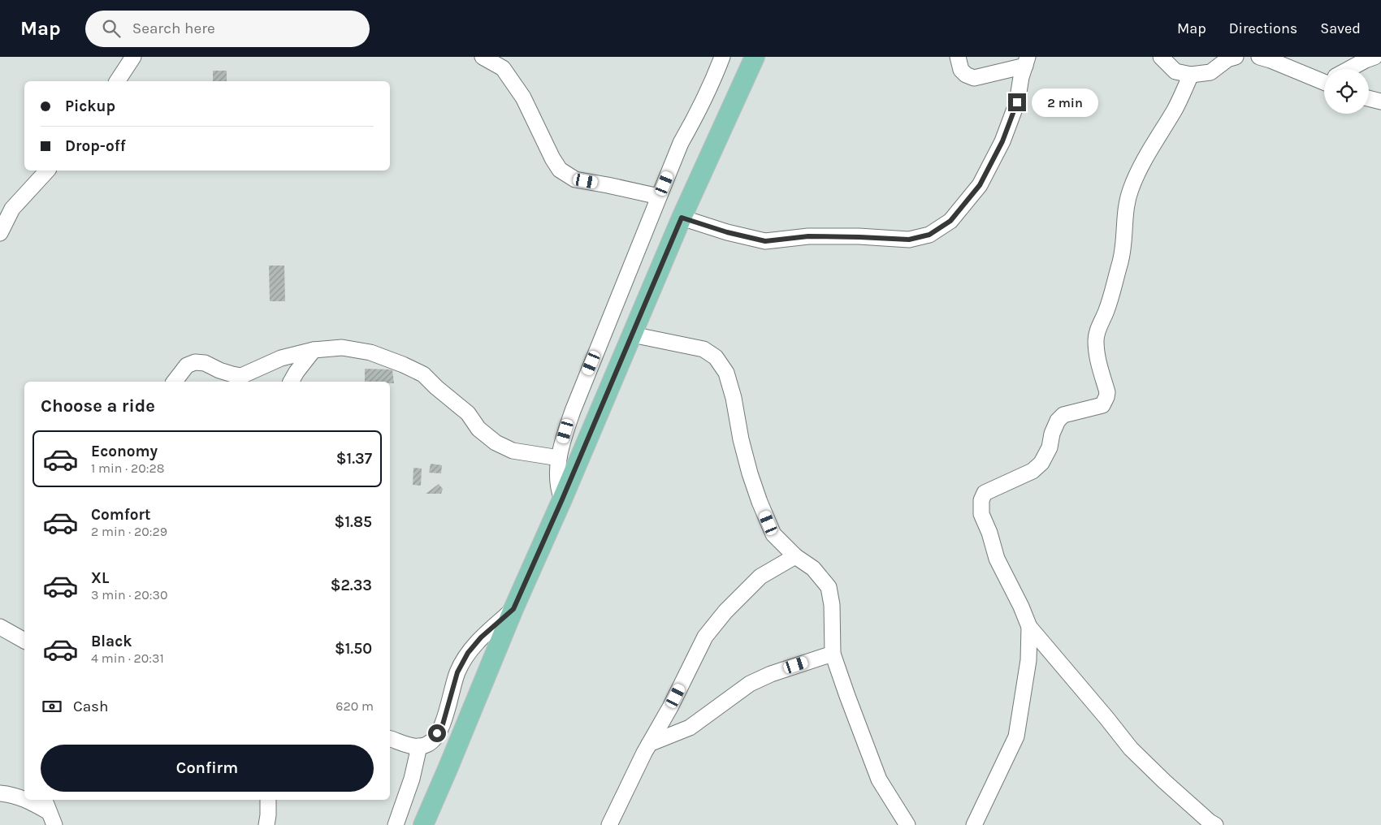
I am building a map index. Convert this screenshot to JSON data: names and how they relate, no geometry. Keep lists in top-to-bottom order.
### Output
{
  "page": {
    "header": "Map",
    "search": "Search here",
    "nav": ["Map", "Directions", "Saved"],
    "banner": ["Pickup", "Drop-off"],
    "bubble": "2 min",
    "heading": "Choose a ride",
    "list": [
      {
        "name": "Economy",
        "note": "1 min · 20:28",
        "value": "$1.37"
      },
      {
        "name": "Comfort",
        "note": "2 min · 20:29",
        "value": "$1.85"
      },
      {
        "name": "XL",
        "note": "3 min · 20:30",
        "value": "$2.33"
      },
      {
        "name": "Black",
        "note": "4 min · 20:31",
        "value": "$1.50"
      }
    ],
    "pay": ["Cash", "620 m"],
    "buttons": "Confirm"
  }
}
